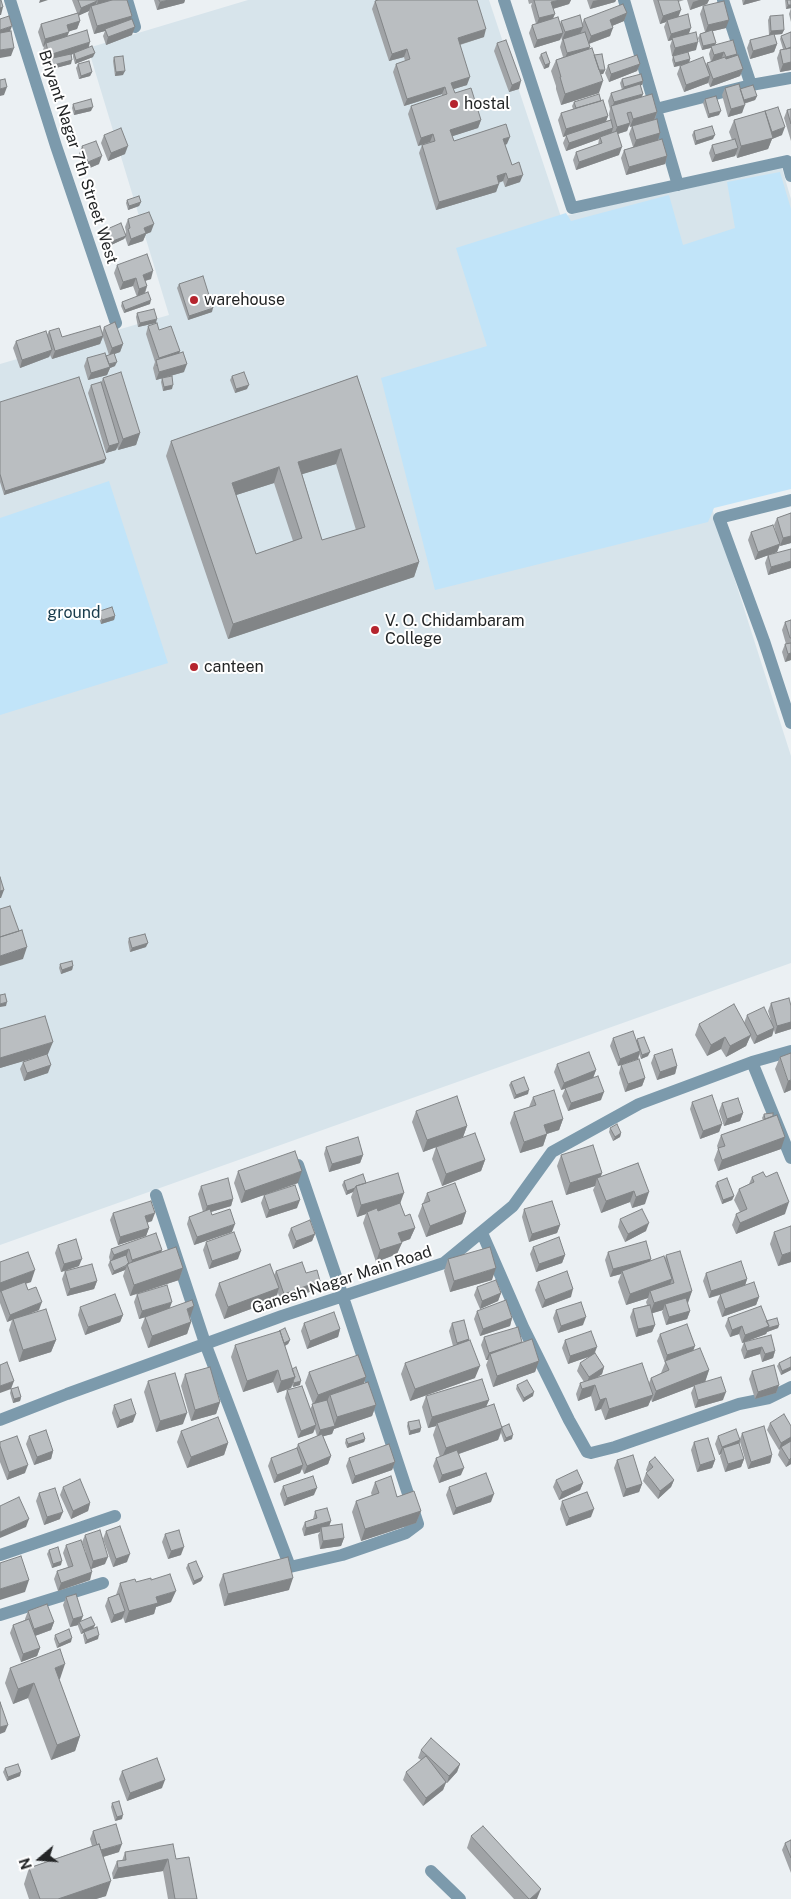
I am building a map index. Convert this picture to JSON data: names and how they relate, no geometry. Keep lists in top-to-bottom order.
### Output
{
  "streets": {
    "street": ["Briyant Nagar 7th Street West", "Ganesh Nagar Main Road"]
  },
  "parks": ["ground"],
  "places": [
    "hostal",
    "warehouse",
    "V. O. Chidambaram College",
    "canteen"
  ],
  "north": "left"
}
